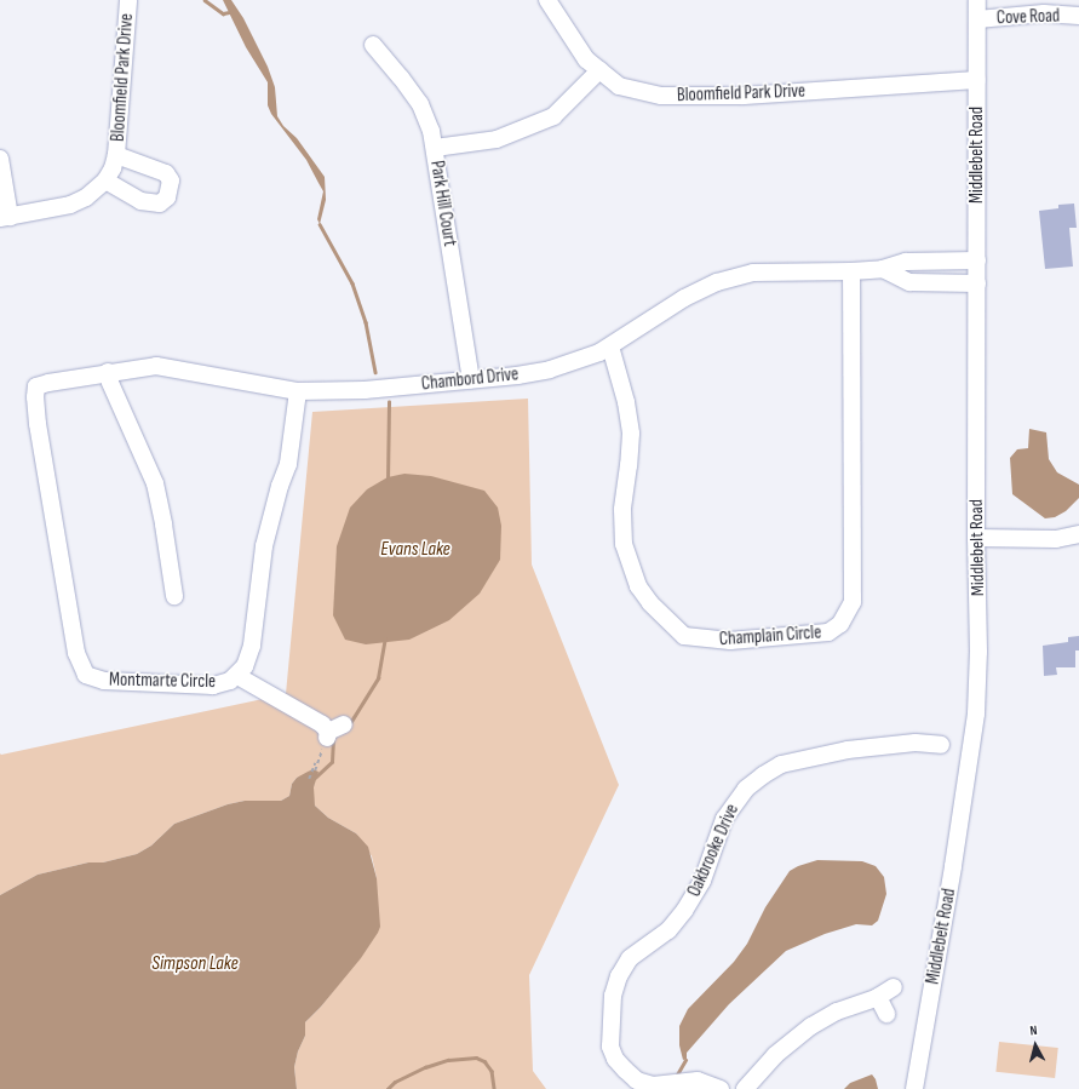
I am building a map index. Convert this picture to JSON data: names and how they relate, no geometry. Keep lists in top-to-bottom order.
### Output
{
  "streets": {
    "street": [
      "Cove Road",
      "Bloomfield Park Drive",
      "Middlebelt Road",
      "Park Hill Court",
      "Chambord Drive",
      "Champlain Circle",
      "Montmarte Circle",
      "Oakbrooke Drive"
    ]
  },
  "crossings": [
    ["Cove Road", "Middlebelt Road"],
    ["Bloomfield Park Drive", "Middlebelt Road"],
    ["Middlebelt Road", "Chambord Drive"],
    ["Park Hill Court", "Chambord Drive"],
    ["Chambord Drive", "Champlain Circle"],
    ["Chambord Drive", "Montmarte Circle"]
  ],
  "water": ["Evans Lake", "Simpson Lake"],
  "north": "top"
}
